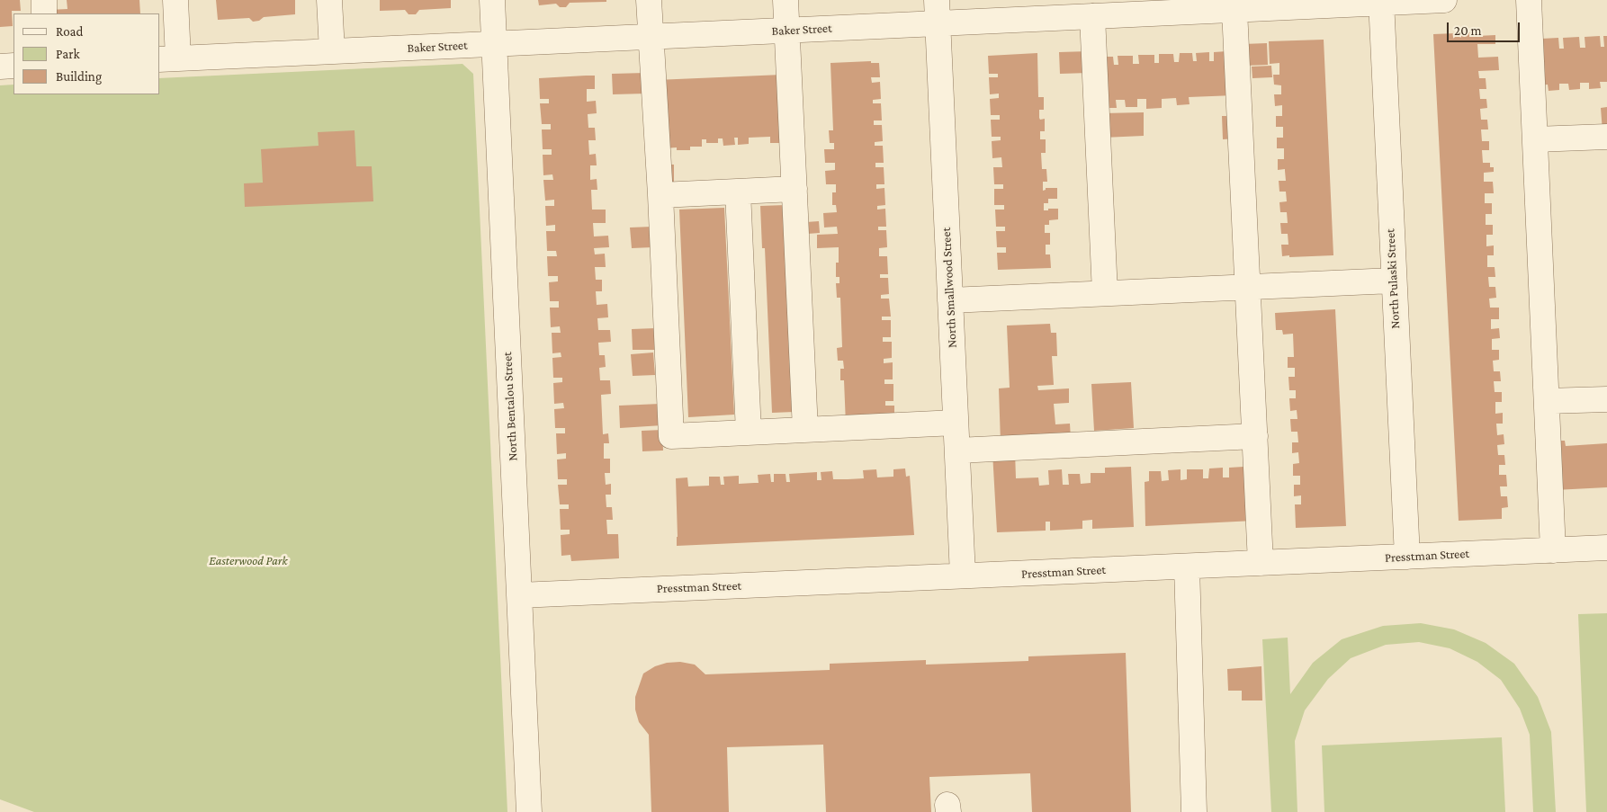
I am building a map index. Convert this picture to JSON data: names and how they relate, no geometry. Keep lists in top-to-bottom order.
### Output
{
  "streets": {
    "street": [
      "Baker Street",
      "North Pulaski Street",
      "North Smallwood Street",
      "North Bentalou Street",
      "Presstman Street"
    ]
  },
  "crossings": [
    ["Baker Street", "North Pulaski Street"],
    ["Baker Street", "North Smallwood Street"],
    ["Baker Street", "North Bentalou Street"],
    ["North Pulaski Street", "Presstman Street"],
    ["North Smallwood Street", "Presstman Street"],
    ["North Bentalou Street", "Presstman Street"]
  ],
  "parks": ["Easterwood Park"],
  "legend": ["Road", "Park", "Building"],
  "scale_bar": "20 m"
}
